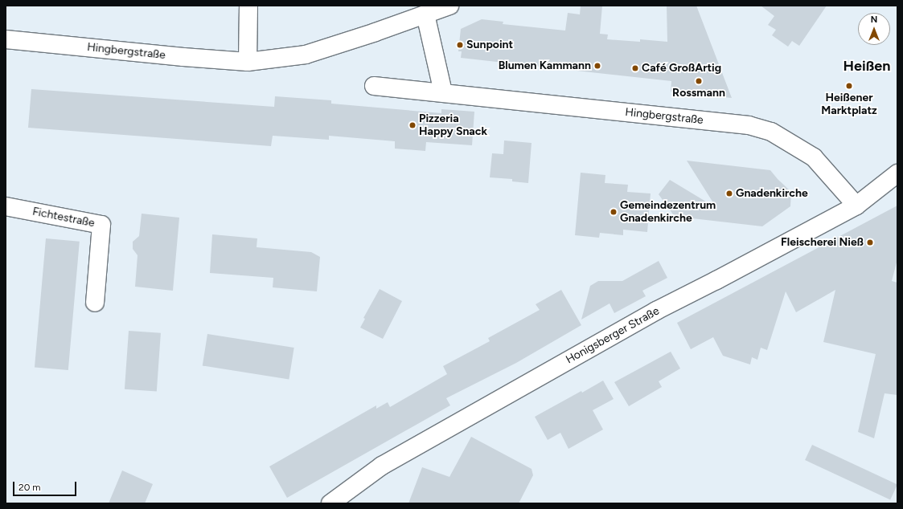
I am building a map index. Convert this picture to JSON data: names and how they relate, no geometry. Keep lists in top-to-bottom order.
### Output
{
  "streets": {
    "street": ["Hingbergstraße", "Fichtestraße", "Honigsberger Straße"]
  },
  "crossings": [
    ["Hingbergstraße", "Honigsberger Straße"]
  ],
  "districts": ["Heißen"],
  "places": [
    "Sunpoint",
    "Blumen Kammann",
    "Café GroßArtig",
    "Rossmann",
    "Heißener Marktplatz",
    "Pizzeria Happy Snack",
    "Gnadenkirche",
    "Gemeindezentrum Gnadenkirche",
    "Fleischerei Nieß"
  ],
  "scale_bar": "20 m",
  "north": "top"
}
